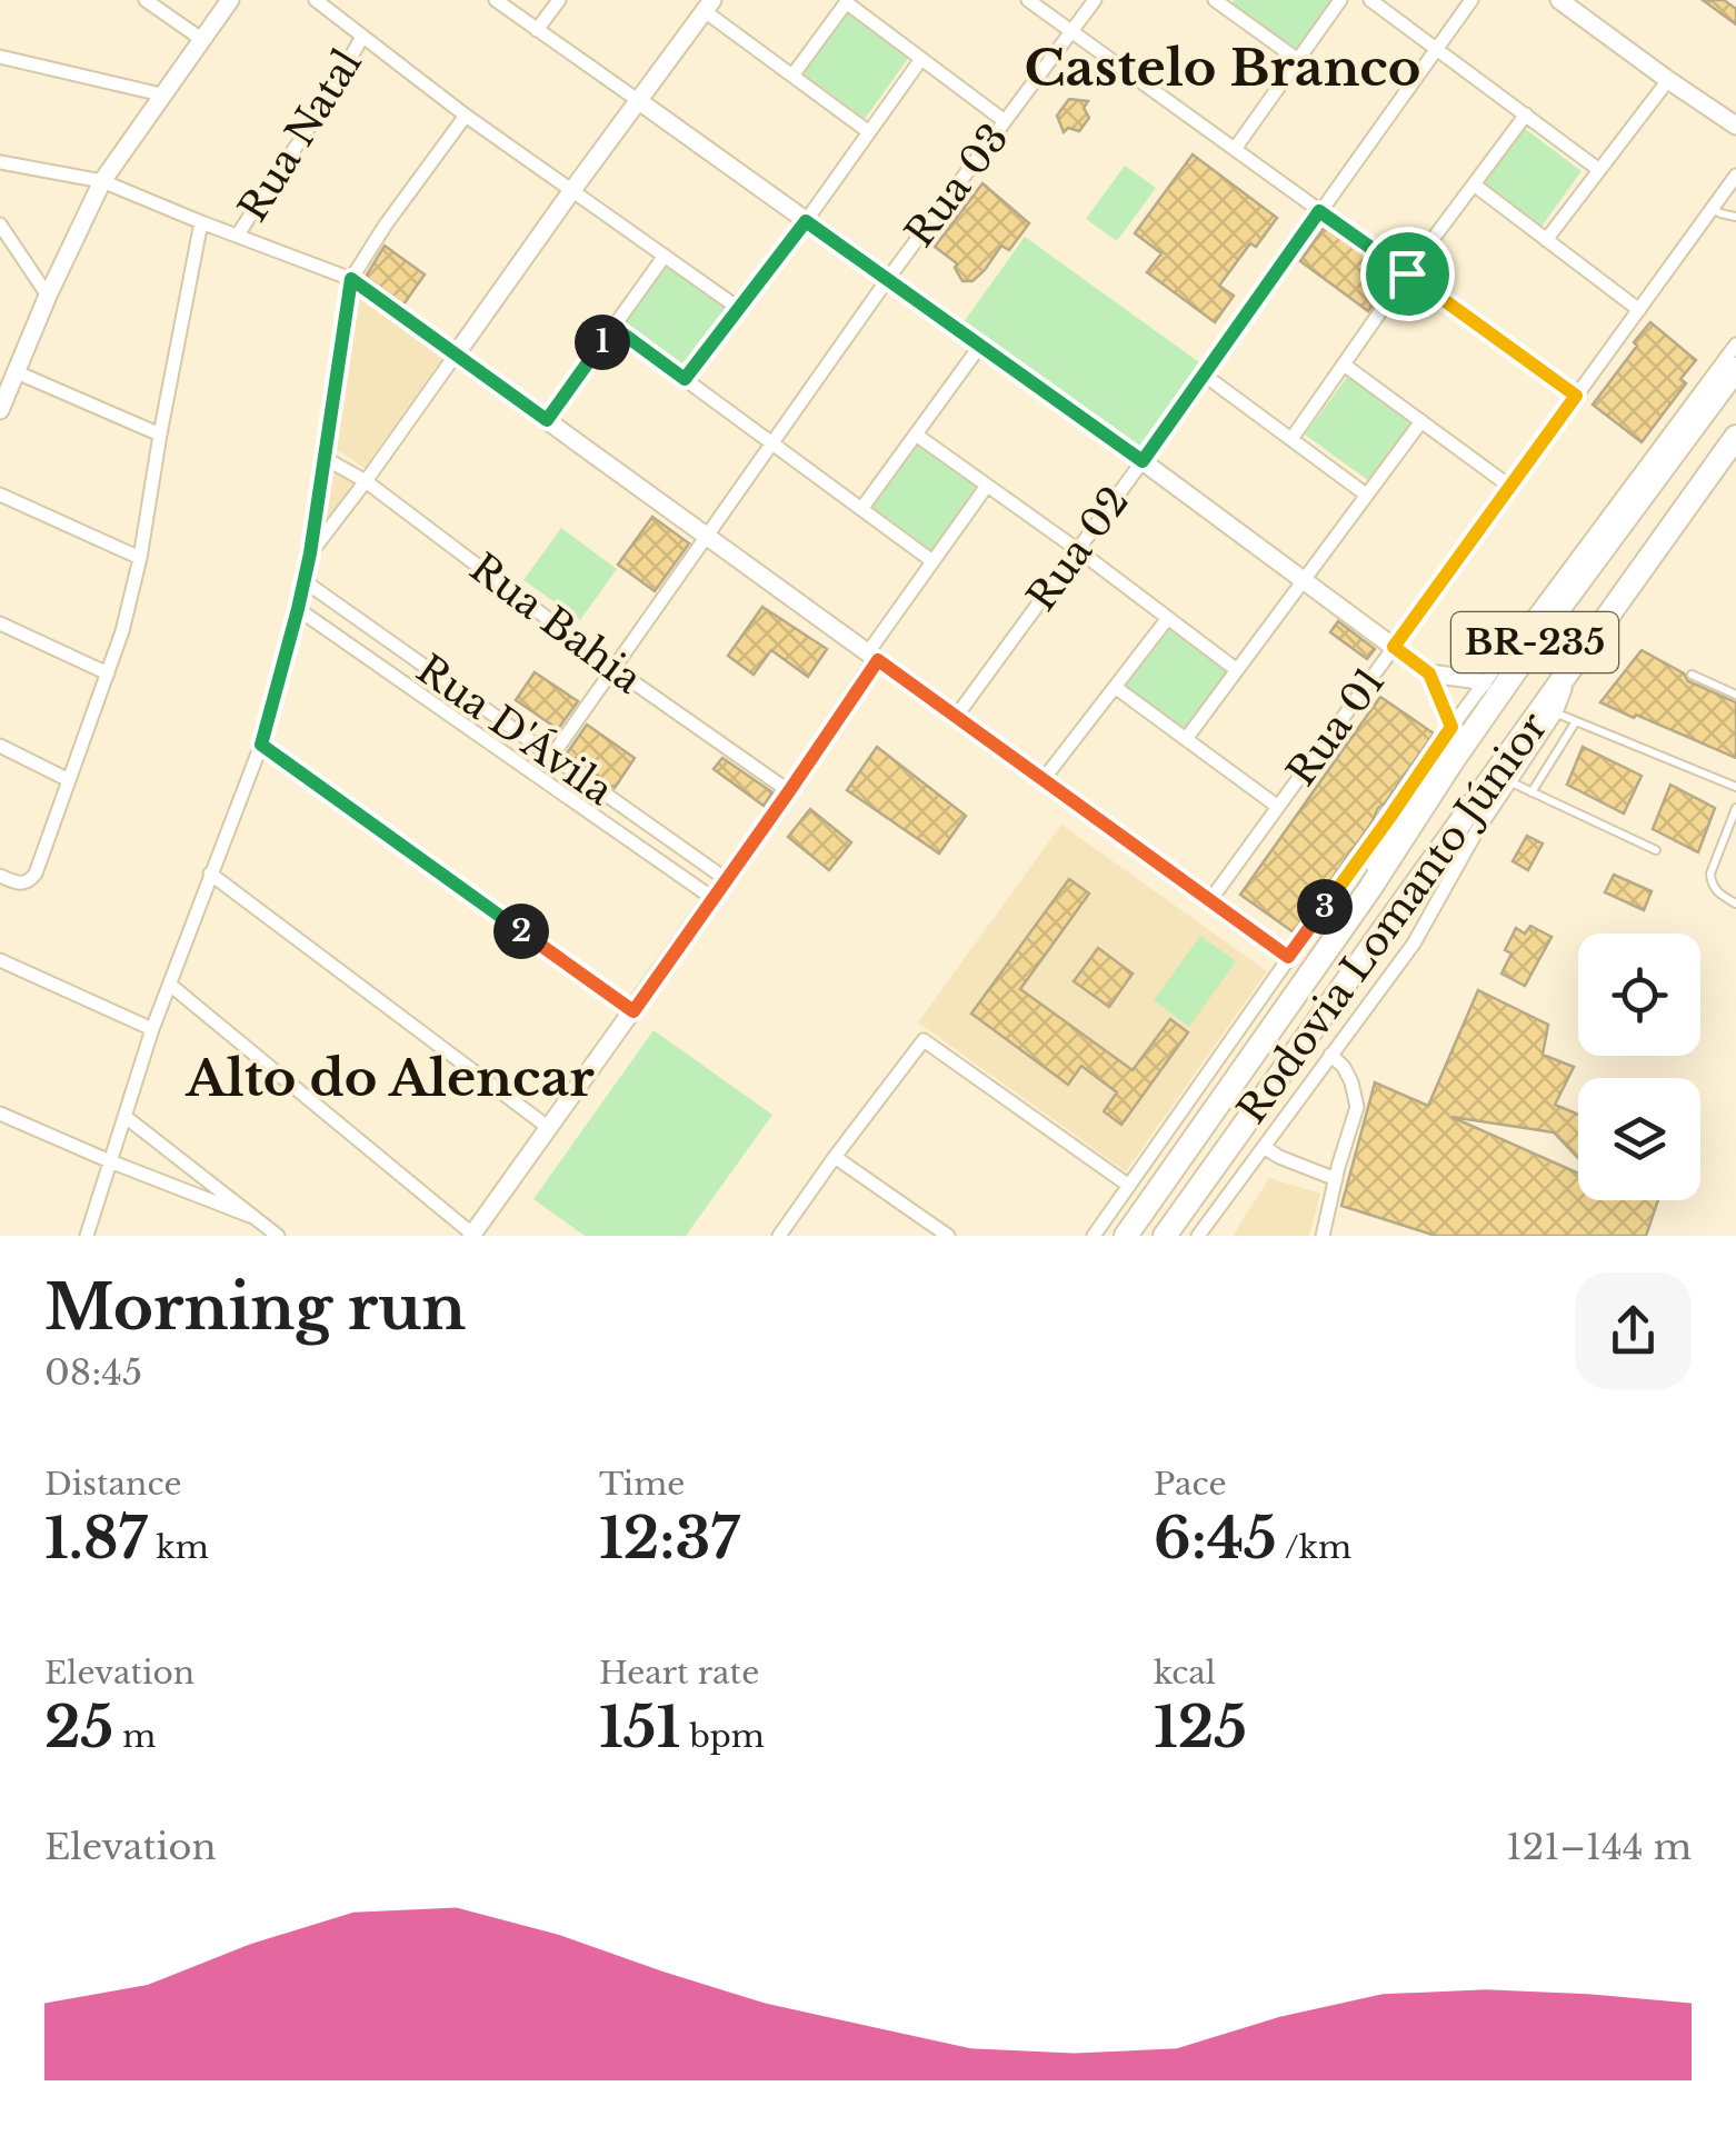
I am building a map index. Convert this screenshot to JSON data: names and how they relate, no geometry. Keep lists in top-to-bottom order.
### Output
{
  "streets": {
    "highway": ["BR-235", "Rodovia Lomanto Júnior"],
    "street": [
      "Rua Natal",
      "Rua 03",
      "Rua 02",
      "Rua Bahia",
      "Rua 01",
      "Rua D'Ávila"
    ]
  },
  "crossings": [
    ["Rua 03", "Rua Bahia"],
    ["Rua 03", "Rua D'Ávila"]
  ],
  "districts": ["Castelo Branco", "Alto do Alencar"],
  "page": {
    "pins": ["1", "3", "2"],
    "heading": ["Morning run", "08:45"],
    "stats": [
      ["Distance", "1.87 km"],
      ["Time", "12:37"],
      ["Pace", "6:45 /km"],
      ["Elevation", "25 m"],
      ["Heart rate", "151 bpm"],
      ["kcal", "125"]
    ],
    "chart": ["Elevation", "121–144 m"]
  }
}
